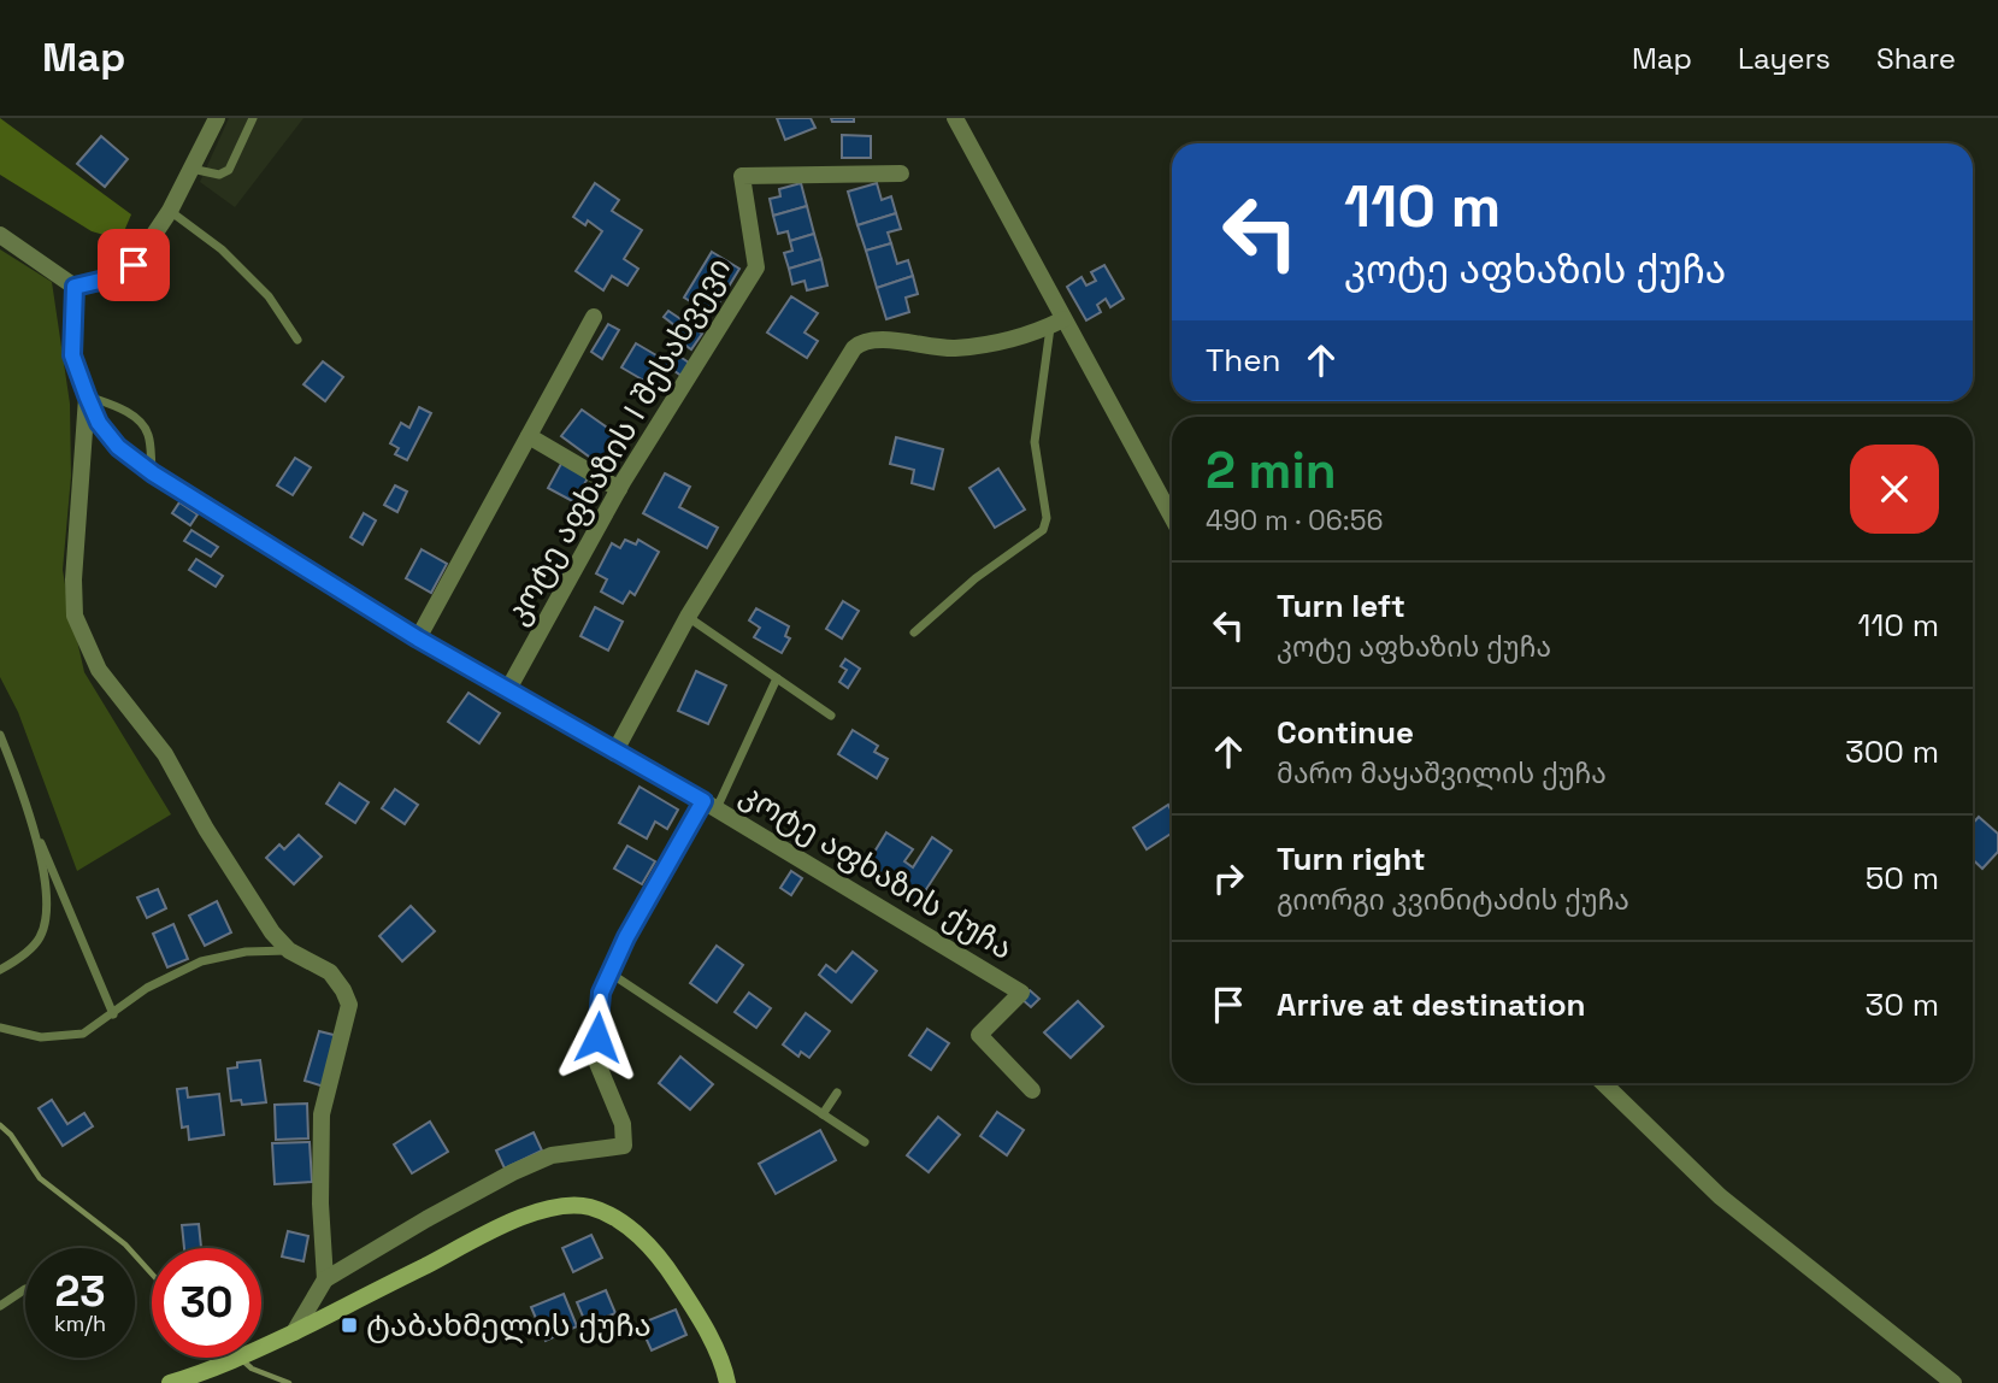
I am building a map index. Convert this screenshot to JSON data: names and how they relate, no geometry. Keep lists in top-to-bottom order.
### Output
{
  "streets": {
    "street": ["კოტე აფხაზის I შესახვევი", "კოტე აფხაზის ქუჩა"]
  },
  "crossings": [
    ["კოტე აფხაზის I შესახვევი", "კოტე აფხაზის ქუჩა"]
  ],
  "places": {
    "transit": ["ტაბახმელის ქუჩა"]
  },
  "page": {
    "header": "Map",
    "nav": ["Map", "Layers", "Share"],
    "turn": ["110 m", "კოტე აფხაზის ქუჩა"],
    "then": "Then",
    "heading": ["2 min", "490 m · 06:56"],
    "list": [
      {
        "name": "Turn left",
        "note": "კოტე აფხაზის ქუჩა",
        "value": "110 m"
      },
      {
        "name": "Continue",
        "note": "მარო მაყაშვილის ქუჩა",
        "value": "300 m"
      },
      {
        "name": "Turn right",
        "note": "გიორგი კვინიტაძის ქუჩა",
        "value": "50 m"
      },
      {
        "name": "Arrive at destination",
        "value": "30 m"
      }
    ],
    "speed": "23 km/h",
    "limit": "30"
  }
}
